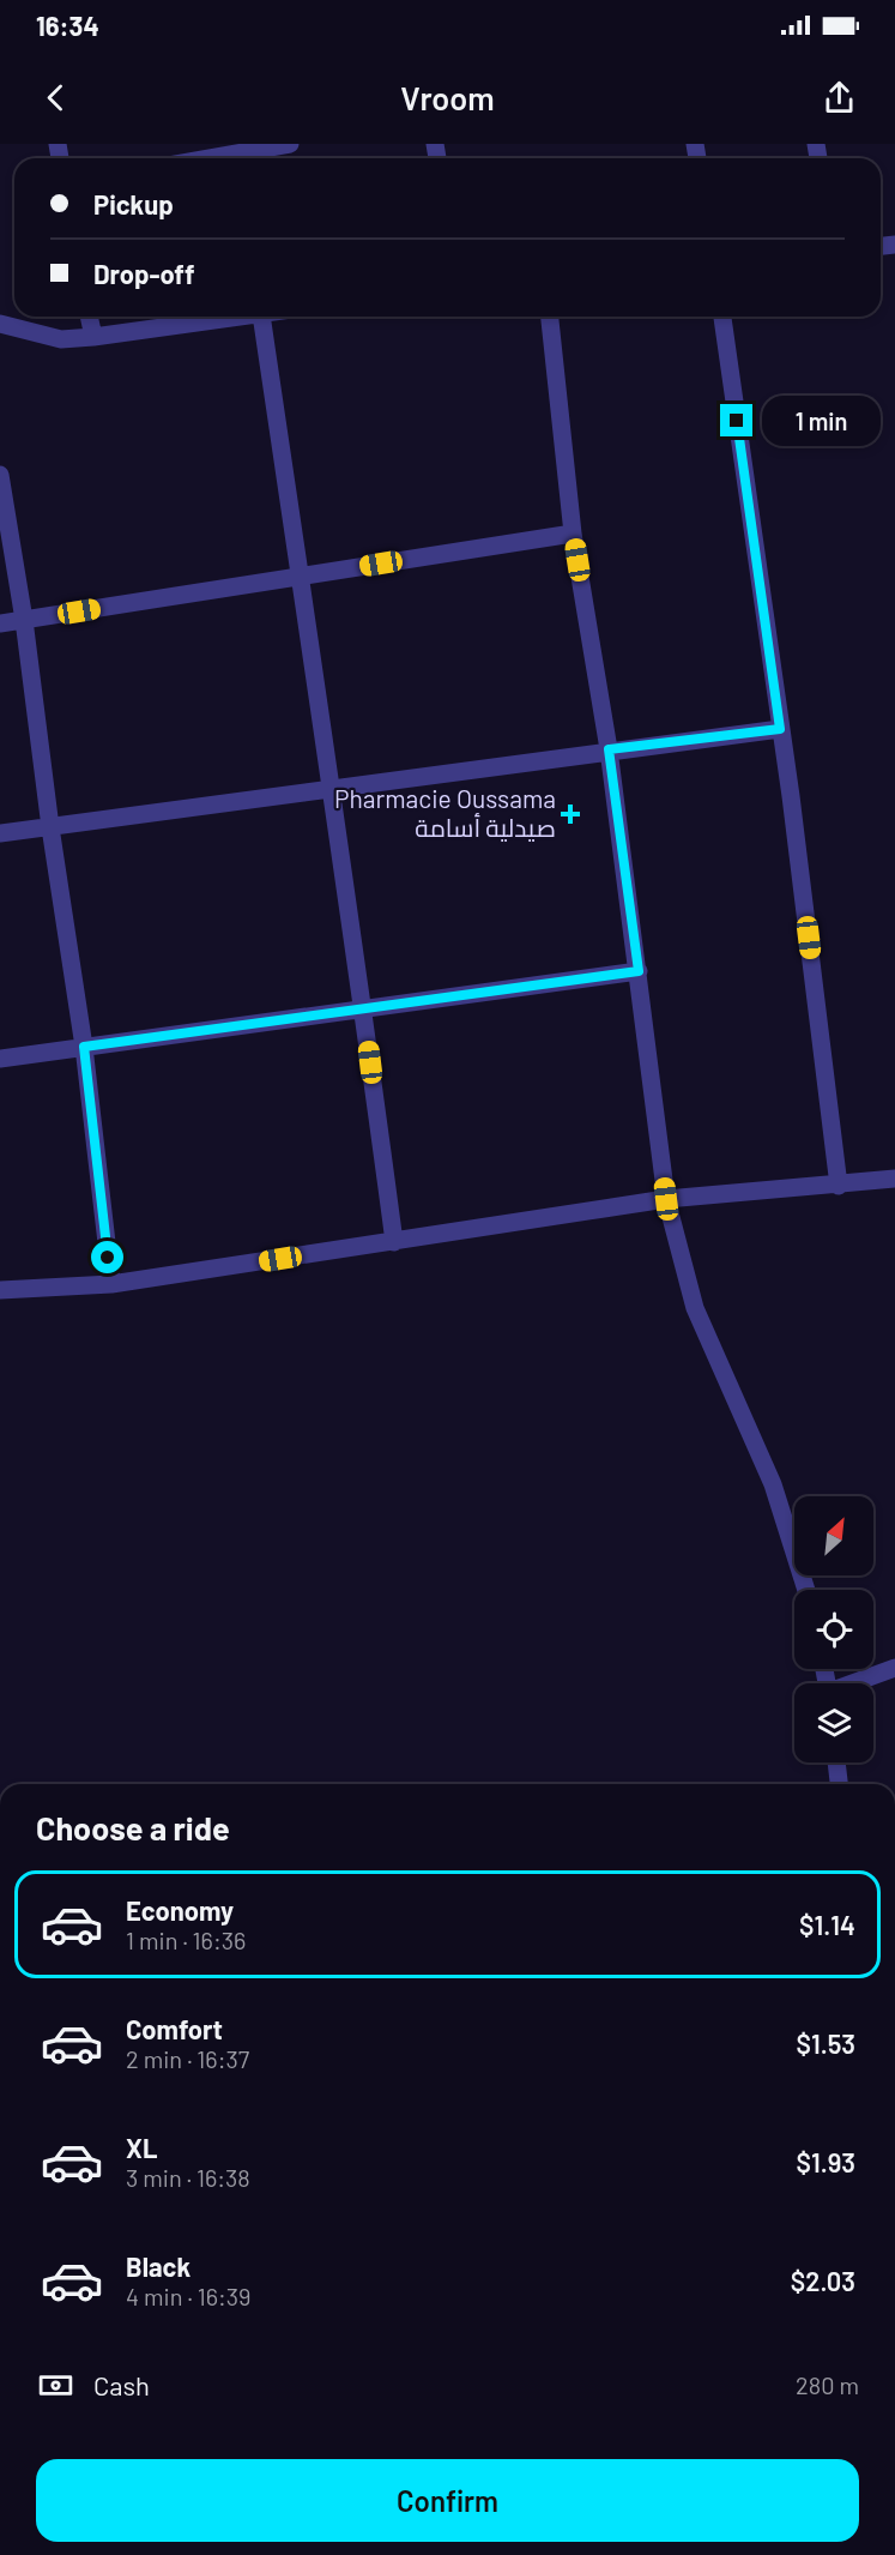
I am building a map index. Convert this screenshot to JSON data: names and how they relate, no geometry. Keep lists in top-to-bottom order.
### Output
{
  "places": {
    "health": ["Pharmacie Oussama صيدلية أسامة"]
  },
  "north": "top right",
  "page": {
    "status": "16:34",
    "header": "Vroom",
    "banner": ["Pickup", "Drop-off"],
    "bubble": "1 min",
    "heading": "Choose a ride",
    "list": [
      {
        "name": "Economy",
        "note": "1 min · 16:36",
        "value": "$1.14"
      },
      {
        "name": "Comfort",
        "note": "2 min · 16:37",
        "value": "$1.53"
      },
      {
        "name": "XL",
        "note": "3 min · 16:38",
        "value": "$1.93"
      },
      {
        "name": "Black",
        "note": "4 min · 16:39",
        "value": "$2.03"
      }
    ],
    "pay": ["Cash", "280 m"],
    "buttons": "Confirm"
  }
}
